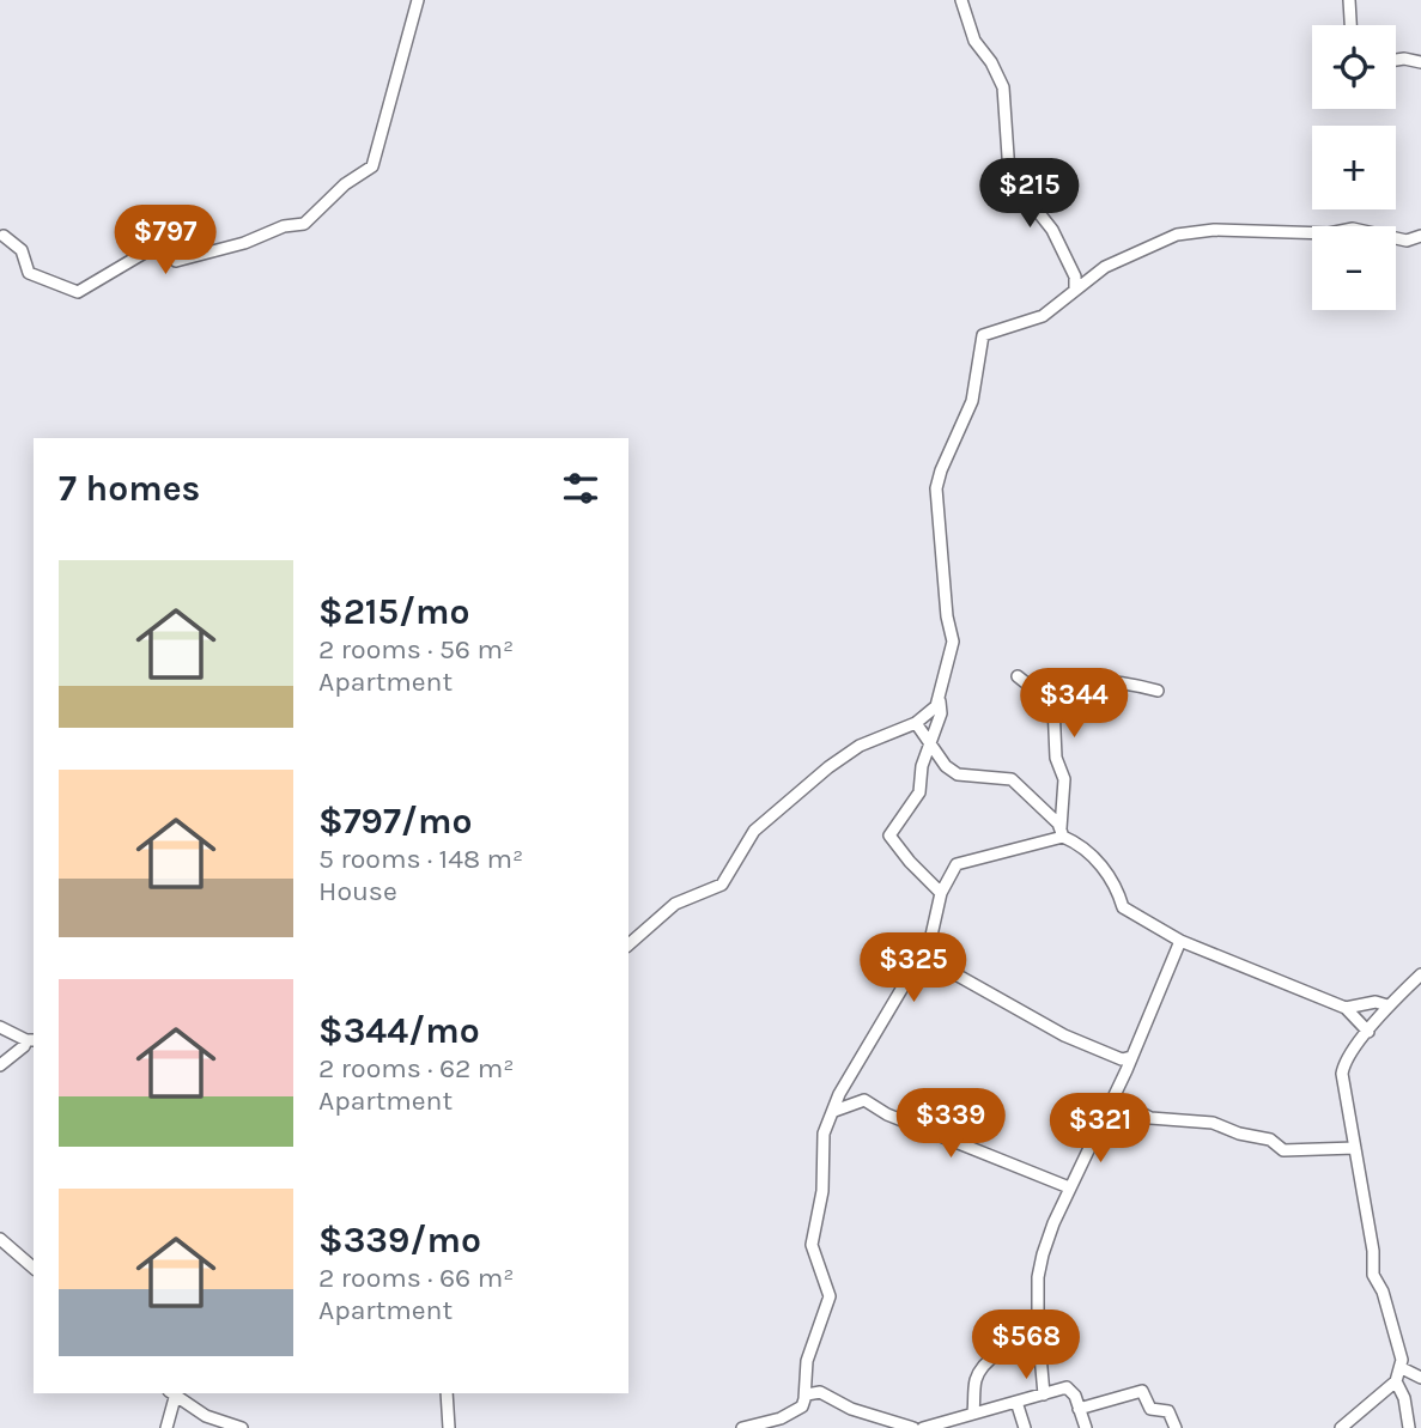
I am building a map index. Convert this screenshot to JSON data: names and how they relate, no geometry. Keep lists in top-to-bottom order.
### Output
{
  "page": {
    "map_buttons": ["+", "−"],
    "price": [
      "$215",
      "$797",
      "$344",
      "$325",
      "$339",
      "$321",
      "$568"
    ],
    "heading": "7 homes",
    "list": [
      {
        "name": "$215/mo",
        "note": "2 rooms · 56 m² · Apartment"
      },
      {
        "name": "$797/mo",
        "note": "5 rooms · 148 m² · House"
      },
      {
        "name": "$344/mo",
        "note": "2 rooms · 62 m² · Apartment"
      },
      {
        "name": "$339/mo",
        "note": "2 rooms · 66 m² · Apartment"
      }
    ]
  }
}
